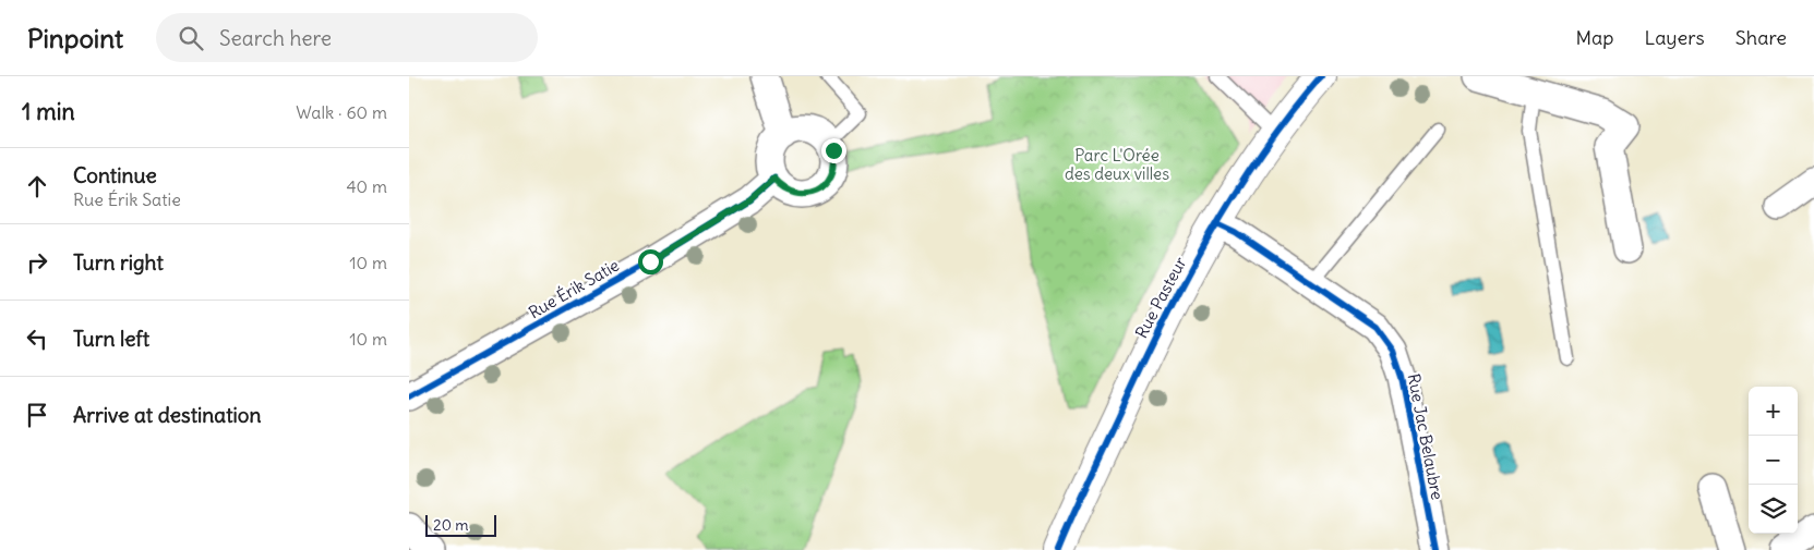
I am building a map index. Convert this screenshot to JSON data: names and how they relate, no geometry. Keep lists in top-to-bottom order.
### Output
{
  "streets": {
    "street": ["Rue Érik Satie", "Rue Pasteur", "Rue Jac Belaubre"]
  },
  "crossings": [
    ["Rue Pasteur", "Rue Jac Belaubre"]
  ],
  "parks": ["Parc L'Orée des deux villes"],
  "scale_bar": "20 m",
  "page": {
    "header": "Pinpoint",
    "search": "Search here",
    "nav": ["Map", "Layers", "Share"],
    "heading": ["1 min", "Walk · 60 m"],
    "list": [
      ["Continue", "Rue Érik Satie", "40 m"],
      ["Turn right", "10 m"],
      ["Turn left", "10 m"],
      "Arrive at destination"
    ],
    "map_buttons": ["+", "−"],
    "scale": "20 m"
  }
}
